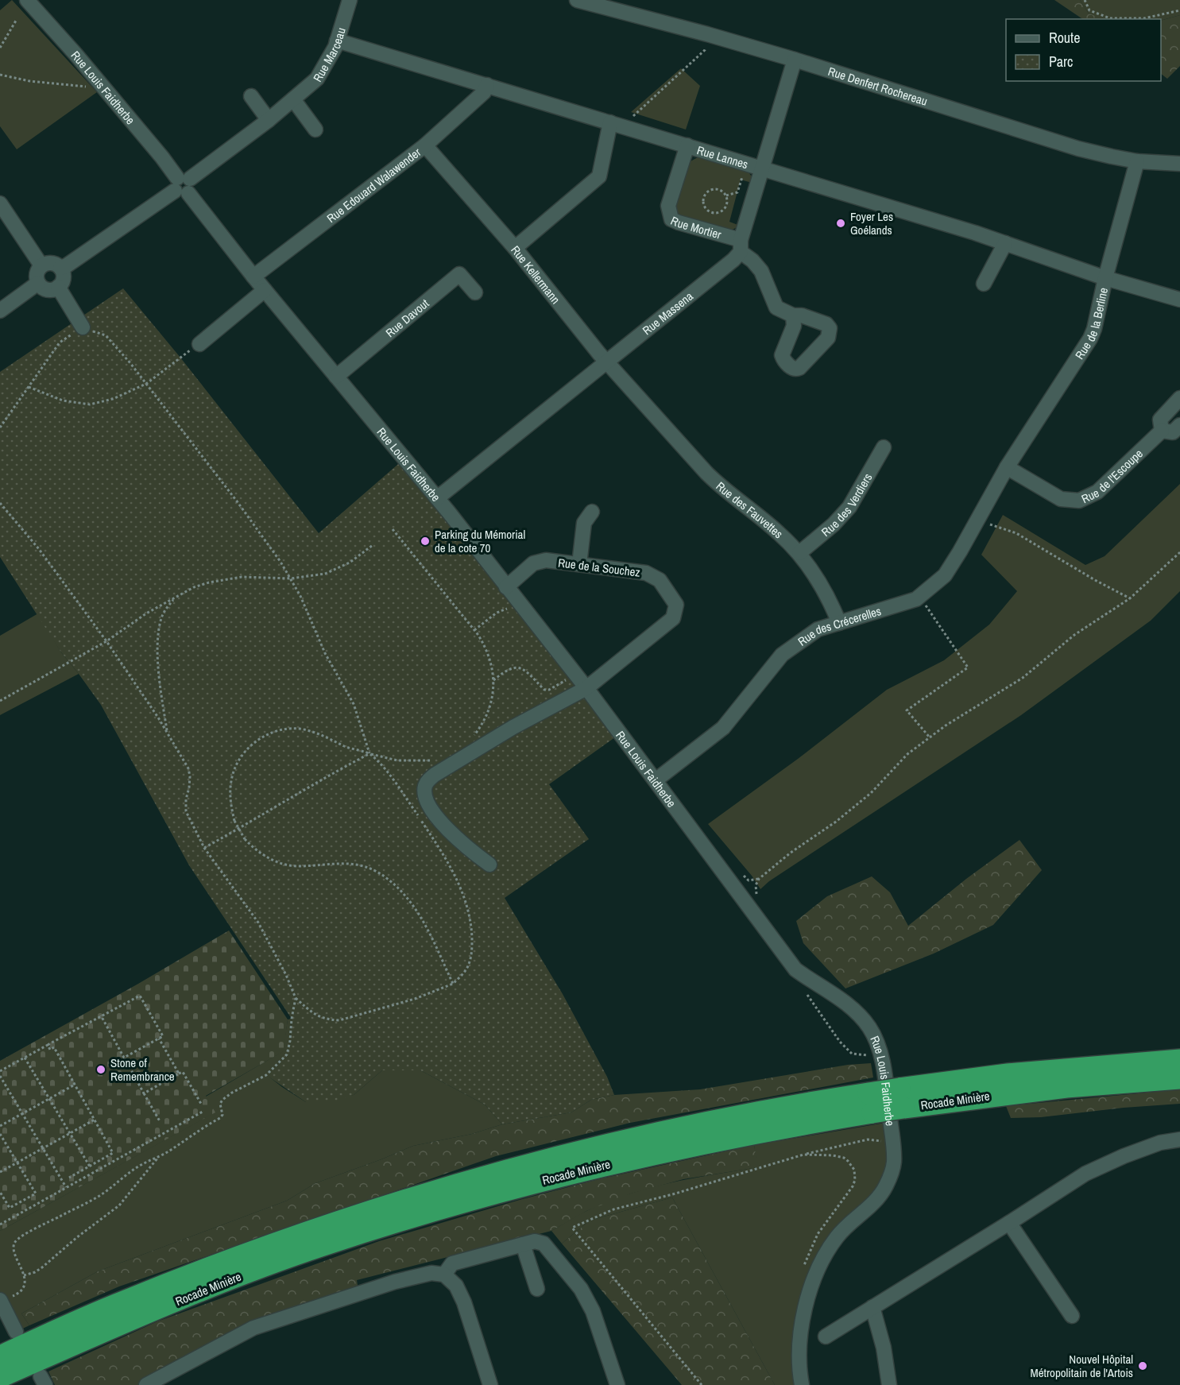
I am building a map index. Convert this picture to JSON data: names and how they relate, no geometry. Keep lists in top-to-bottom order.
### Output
{
  "streets": {
    "highway": ["Rocade Minière"],
    "street": [
      "Rue Marceau",
      "Rue Denfert Rochereau",
      "Rue Louis Faidherbe",
      "Rue Lannes",
      "Rue Edouard Walawender",
      "Rue Mortier",
      "Rue Kellermann",
      "Rue Massena",
      "Rue Davout",
      "Rue de la Berline",
      "Rue de l'Escoupe",
      "Rue des Verdiers",
      "Rue des Fauvettes",
      "Rue de la Souchez",
      "Rue des Crécerelles"
    ]
  },
  "crossings": [
    ["Rue Marceau", "Rue Louis Faidherbe"],
    ["Rue Marceau", "Rue Lannes"],
    ["Rue Denfert Rochereau", "Rue de la Berline"],
    ["Rue Louis Faidherbe", "Rue Edouard Walawender"],
    ["Rue Louis Faidherbe", "Rue Massena"],
    ["Rue Louis Faidherbe", "Rue Davout"],
    ["Rue Louis Faidherbe", "Rue de la Souchez"],
    ["Rue Louis Faidherbe", "Rue des Crécerelles"],
    ["Rue Lannes", "Rue Edouard Walawender"],
    ["Rue Lannes", "Rue Mortier"],
    ["Rue Lannes", "Rue de la Berline"],
    ["Rue Edouard Walawender", "Rue Kellermann"],
    ["Rue Mortier", "Rue Massena"],
    ["Rue Kellermann", "Rue Massena"],
    ["Rue Kellermann", "Rue des Fauvettes"],
    ["Rue de la Berline", "Rue de l'Escoupe"],
    ["Rue de la Berline", "Rue des Crécerelles"],
    ["Rue de l'Escoupe", "Rue des Crécerelles"],
    ["Rue des Verdiers", "Rue des Fauvettes"],
    ["Rue des Fauvettes", "Rue des Crécerelles"]
  ],
  "places": [
    "Foyer Les Goélands",
    "Parking du Mémorial de la cote 70",
    "Stone of Remembrance",
    "Nouvel Hôpital Métropolitain de l'Artois"
  ],
  "legend": ["Route", "Parc"]
}
